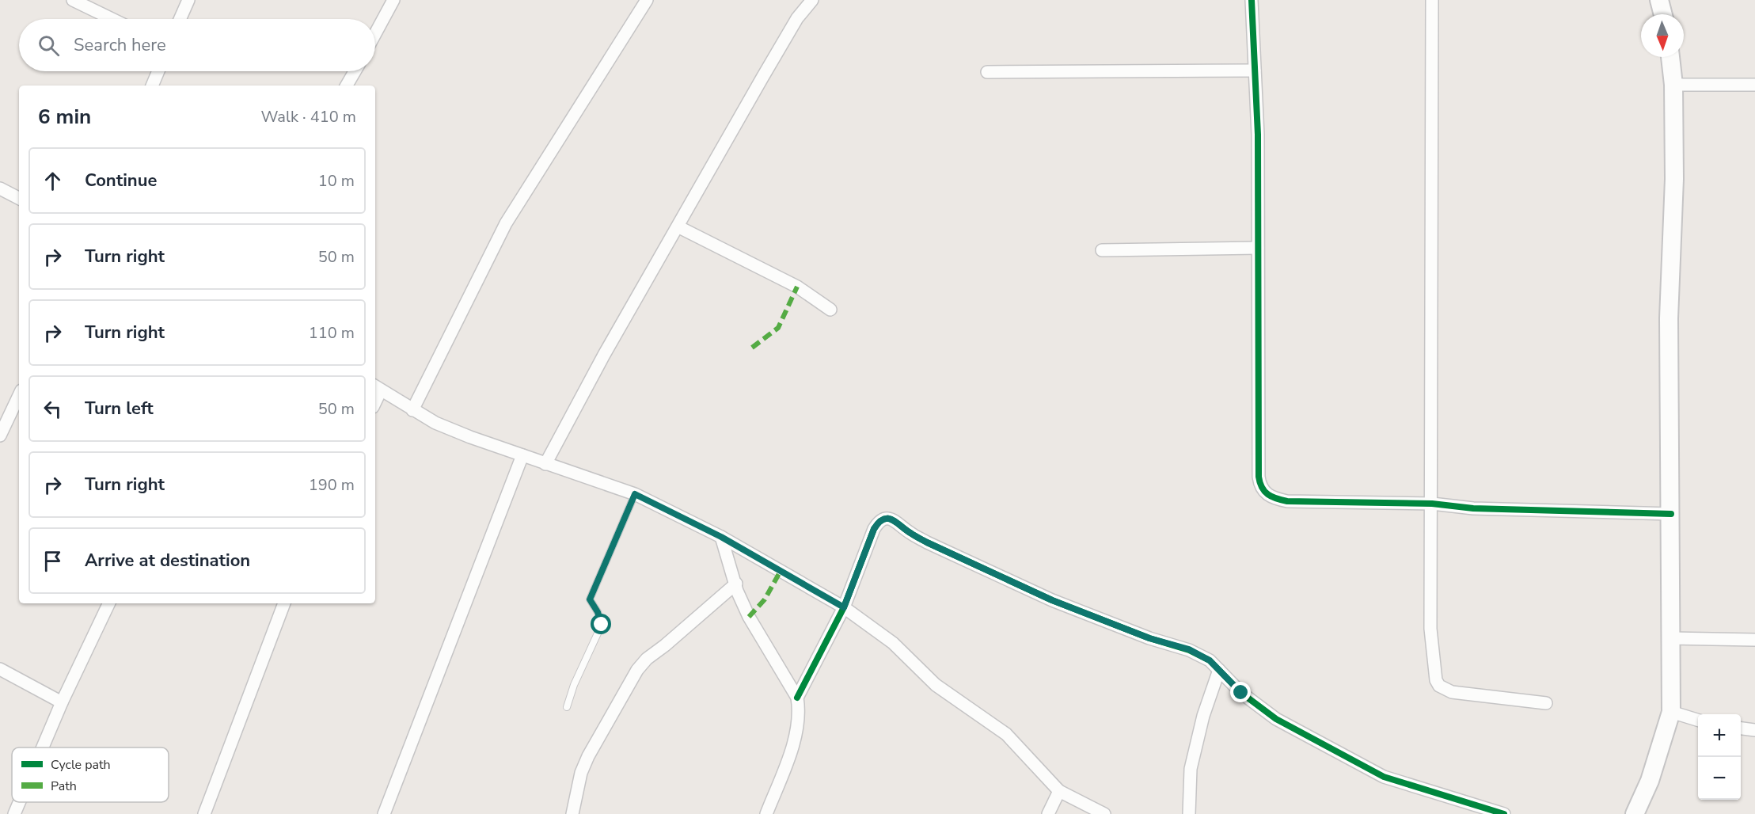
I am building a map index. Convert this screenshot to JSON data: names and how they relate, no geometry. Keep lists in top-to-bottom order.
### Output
{
  "legend": ["Cycle path", "Path"],
  "north": "bottom",
  "page": {
    "search": "Search here",
    "heading": ["6 min", "Walk · 410 m"],
    "list": [
      ["Continue", "10 m"],
      ["Turn right", "50 m"],
      ["Turn right", "110 m"],
      ["Turn left", "50 m"],
      ["Turn right", "190 m"],
      "Arrive at destination"
    ],
    "map_buttons": ["+", "−"]
  }
}
